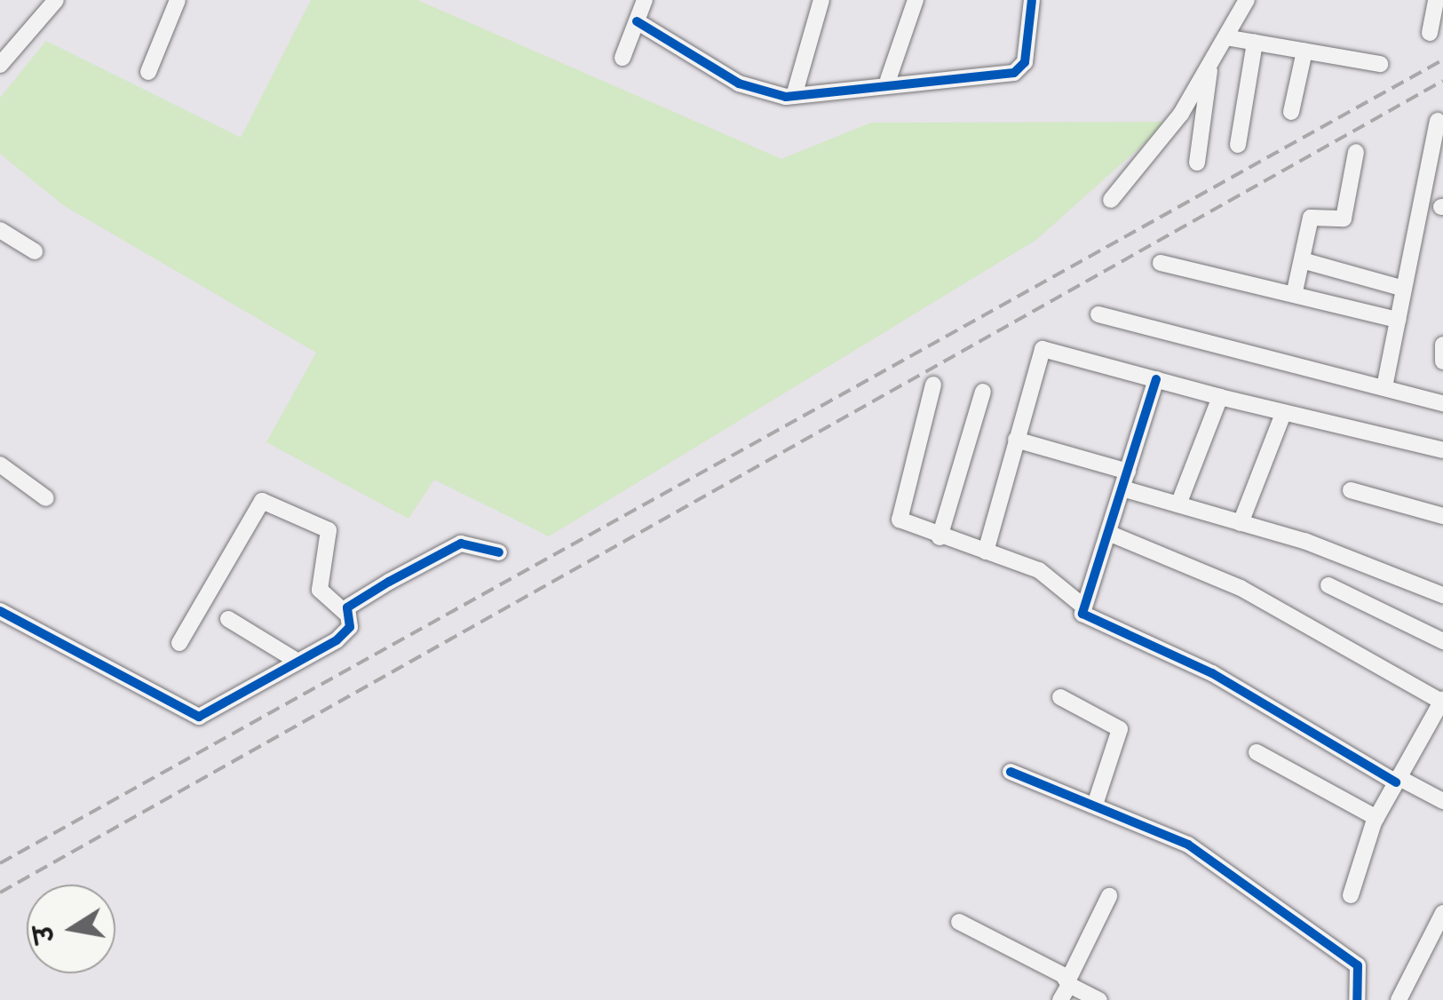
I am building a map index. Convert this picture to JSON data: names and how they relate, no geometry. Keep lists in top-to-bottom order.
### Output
{
  "north": "left"
}
